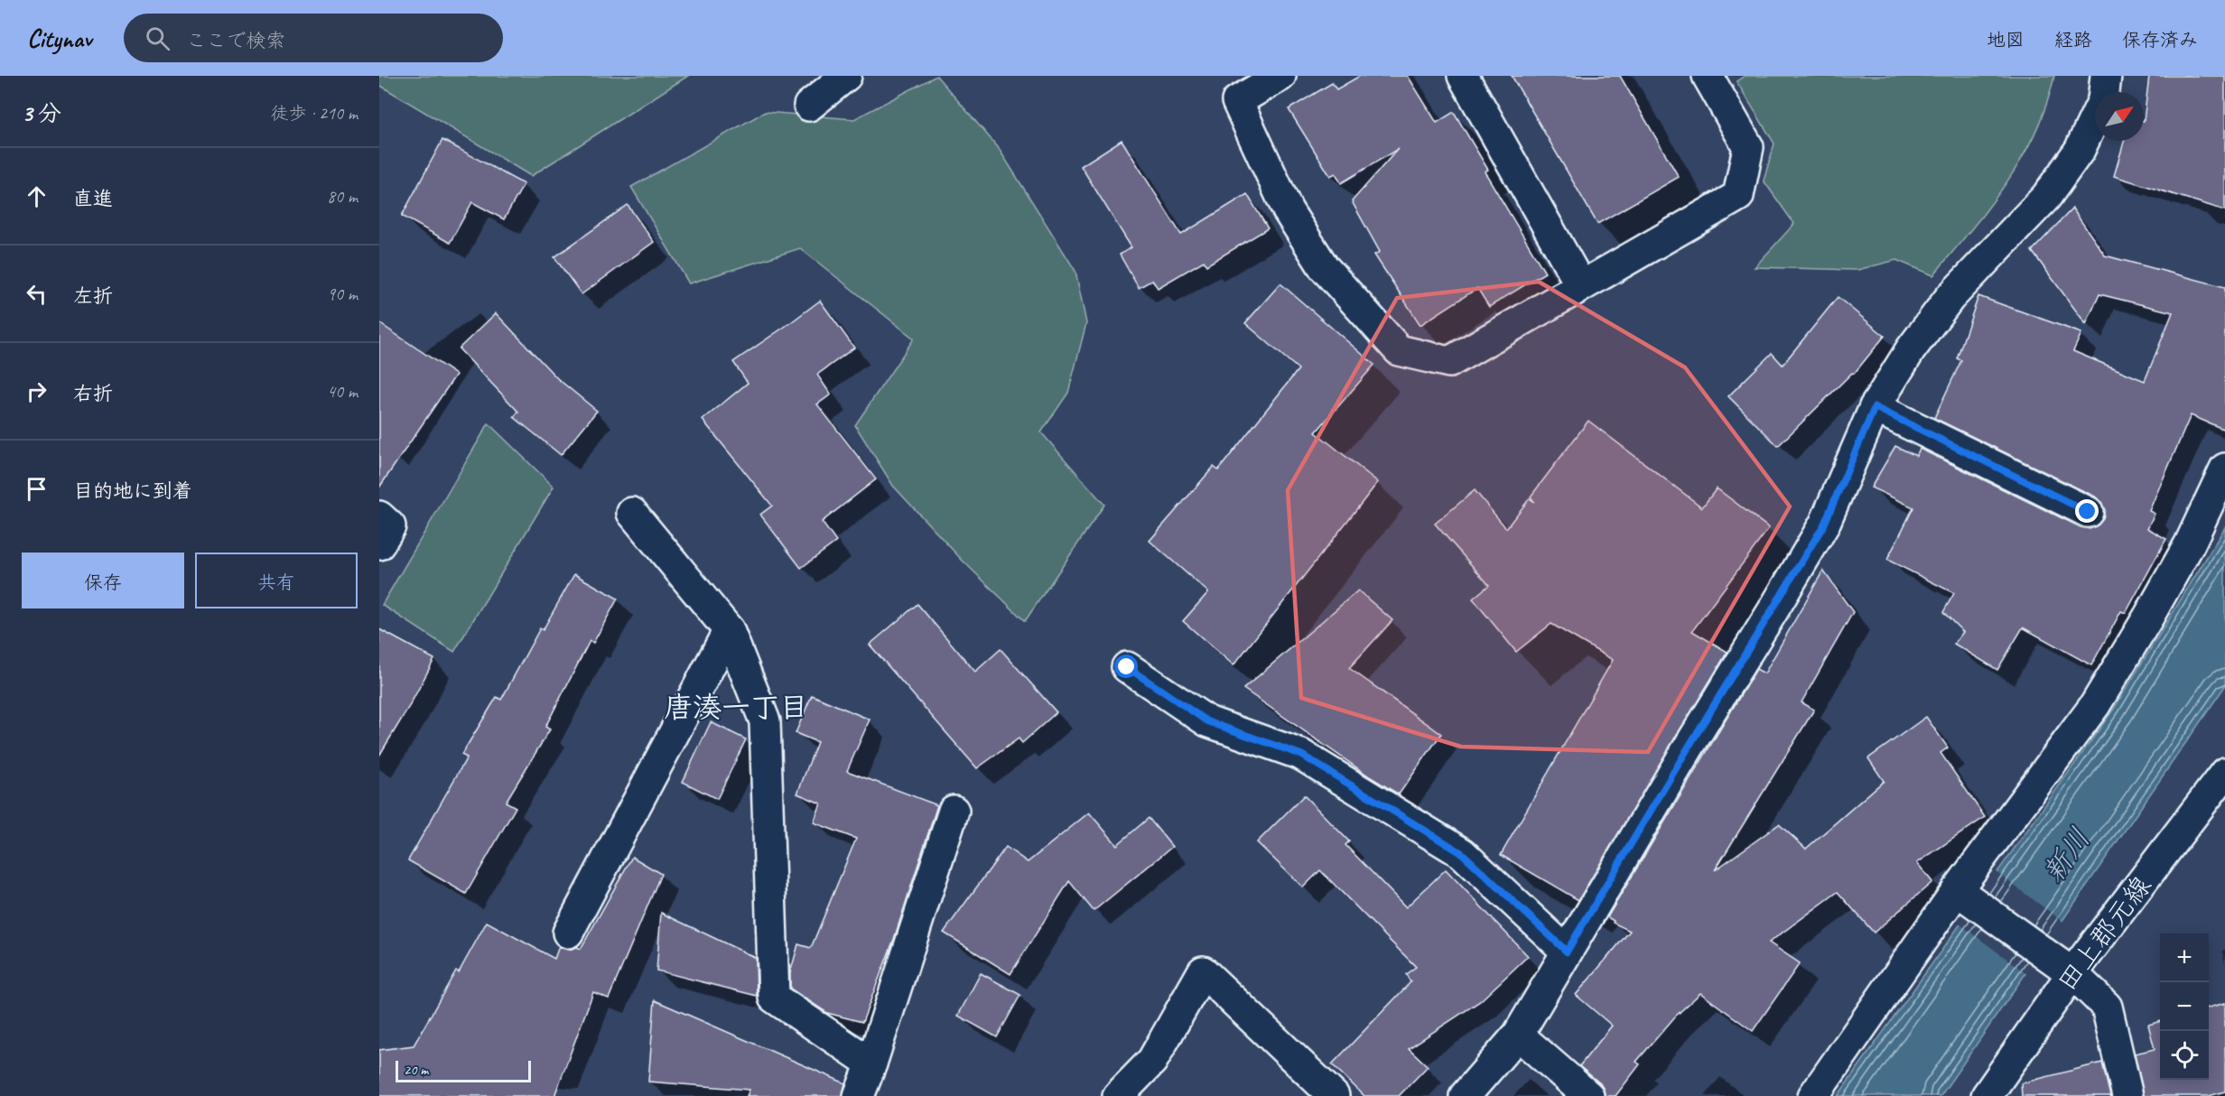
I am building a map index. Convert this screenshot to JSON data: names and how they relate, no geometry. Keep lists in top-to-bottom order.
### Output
{
  "streets": {
    "street": ["田上郡元線"]
  },
  "districts": ["唐湊一丁目"],
  "water": ["新川"],
  "scale_bar": "20 m",
  "north": "top right",
  "page": {
    "header": "Citynav",
    "search": "ここで検索",
    "nav": ["地図", "経路", "保存済み"],
    "heading": ["3 分", "徒歩 · 210 m"],
    "list": [
      ["直進", "80 m"],
      ["左折", "90 m"],
      ["右折", "40 m"],
      "目的地に到着"
    ],
    "buttons": ["保存", "共有"],
    "map_buttons": ["+", "−"],
    "scale": "20 m"
  }
}
